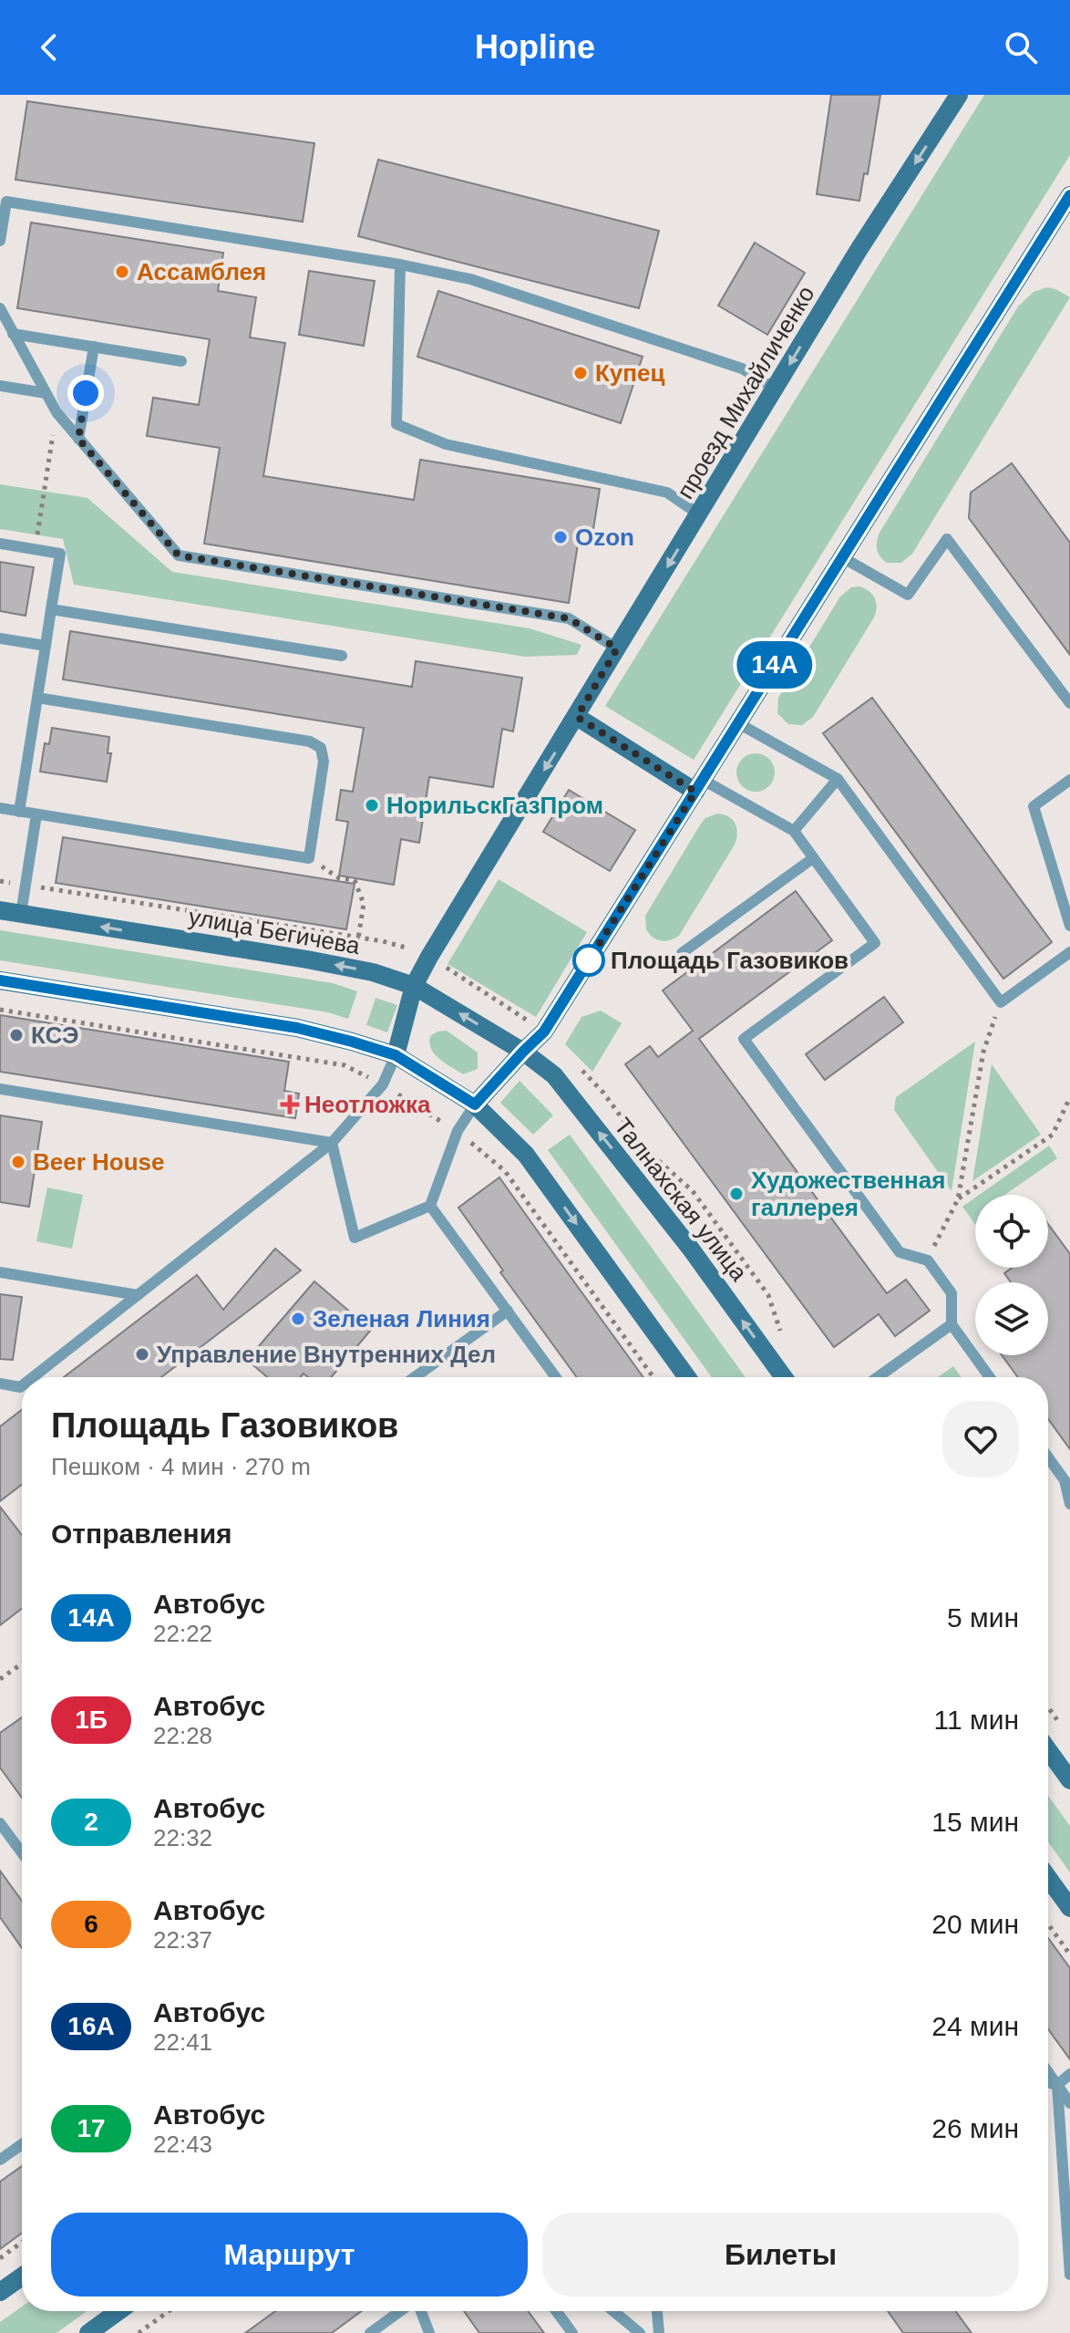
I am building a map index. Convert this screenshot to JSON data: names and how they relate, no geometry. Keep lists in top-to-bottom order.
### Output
{
  "streets": {
    "street": ["проезд Михайличенко", "улица Бегичева", "Талнахская улица"]
  },
  "crossings": [
    ["проезд Михайличенко", "улица Бегичева"],
    ["улица Бегичева", "Талнахская улица"]
  ],
  "places": {
    "other": [
      "Ассамблея",
      "Купец",
      "Ozon",
      "НорильскГазПром",
      "Площадь Газовиков",
      "КСЭ",
      "Beer House",
      "Художественная галлерея",
      "Зеленая Линия",
      "Управление Внутренних Дел"
    ],
    "health": ["Неотложка"]
  },
  "lines": ["bus line 14А"],
  "page": {
    "header": "Hopline",
    "on_map": "14А",
    "heading": [
      ["Площадь Газовиков", "Пешком · 4 мин · 270 m"],
      "Отправления"
    ],
    "list": [
      {
        "mark": "14А",
        "name": "Автобус",
        "note": "22:22",
        "value": "5 мин"
      },
      {
        "mark": "1Б",
        "name": "Автобус",
        "note": "22:28",
        "value": "11 мин"
      },
      {
        "mark": "2",
        "name": "Автобус",
        "note": "22:32",
        "value": "15 мин"
      },
      {
        "mark": "6",
        "name": "Автобус",
        "note": "22:37",
        "value": "20 мин"
      },
      {
        "mark": "16А",
        "name": "Автобус",
        "note": "22:41",
        "value": "24 мин"
      },
      {
        "mark": "17",
        "name": "Автобус",
        "note": "22:43",
        "value": "26 мин"
      }
    ],
    "buttons": ["Маршрут", "Билеты"]
  }
}
